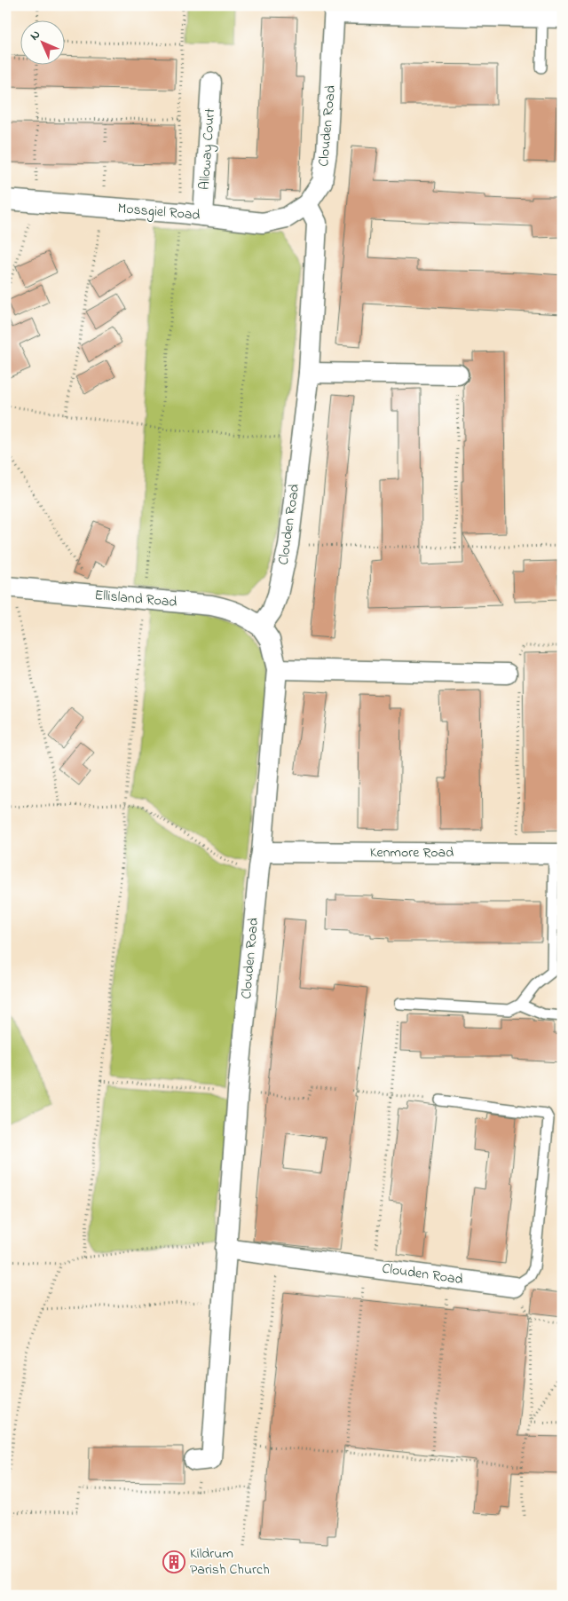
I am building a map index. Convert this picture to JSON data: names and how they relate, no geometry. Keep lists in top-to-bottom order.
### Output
{
  "streets": {
    "street": [
      "Clouden Road",
      "Alloway Court",
      "Mossgiel Road",
      "Ellisland Road",
      "Kenmore Road"
    ]
  },
  "crossings": [
    ["Clouden Road", "Mossgiel Road"],
    ["Clouden Road", "Ellisland Road"],
    ["Clouden Road", "Kenmore Road"],
    ["Alloway Court", "Mossgiel Road"]
  ],
  "places": {
    "building": ["Kildrum Parish Church"]
  },
  "north": "top left"
}
